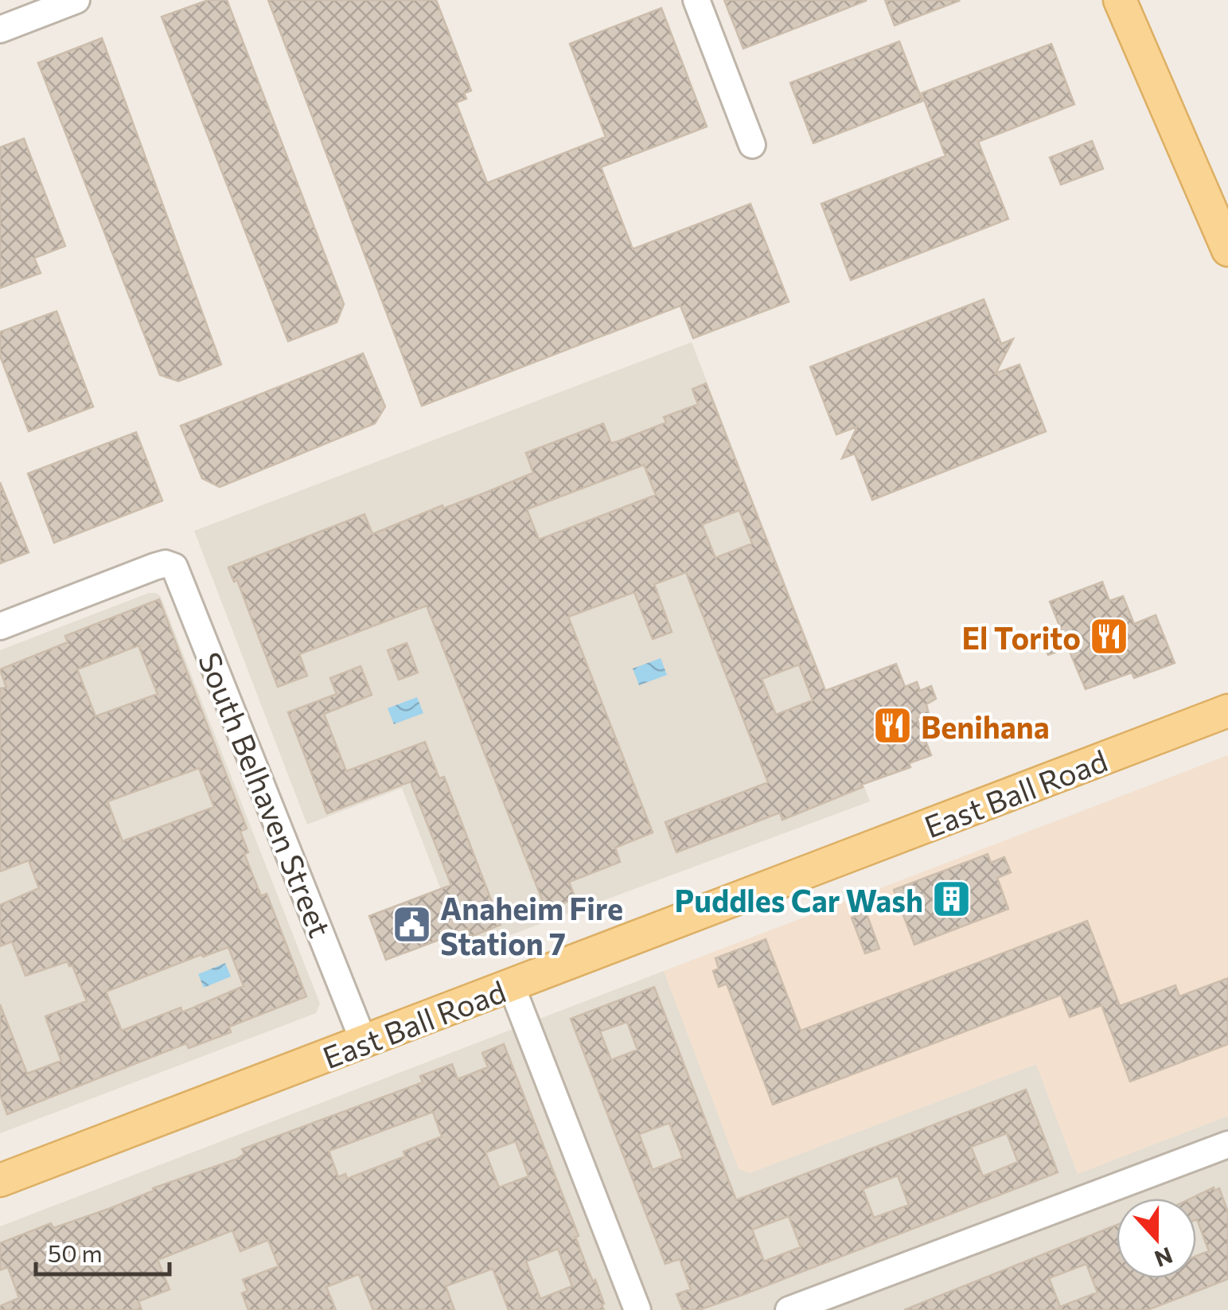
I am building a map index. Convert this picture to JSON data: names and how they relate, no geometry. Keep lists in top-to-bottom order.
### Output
{
  "streets": {
    "main road": ["East Ball Road"],
    "street": ["South Belhaven Street"]
  },
  "crossings": [
    ["East Ball Road", "South Belhaven Street"]
  ],
  "places": {
    "restaurant": ["El Torito", "Benihana"],
    "building": ["Puddles Car Wash"],
    "public building": ["Anaheim Fire Station 7"]
  },
  "scale_bar": "50 m",
  "north": "bottom"
}
